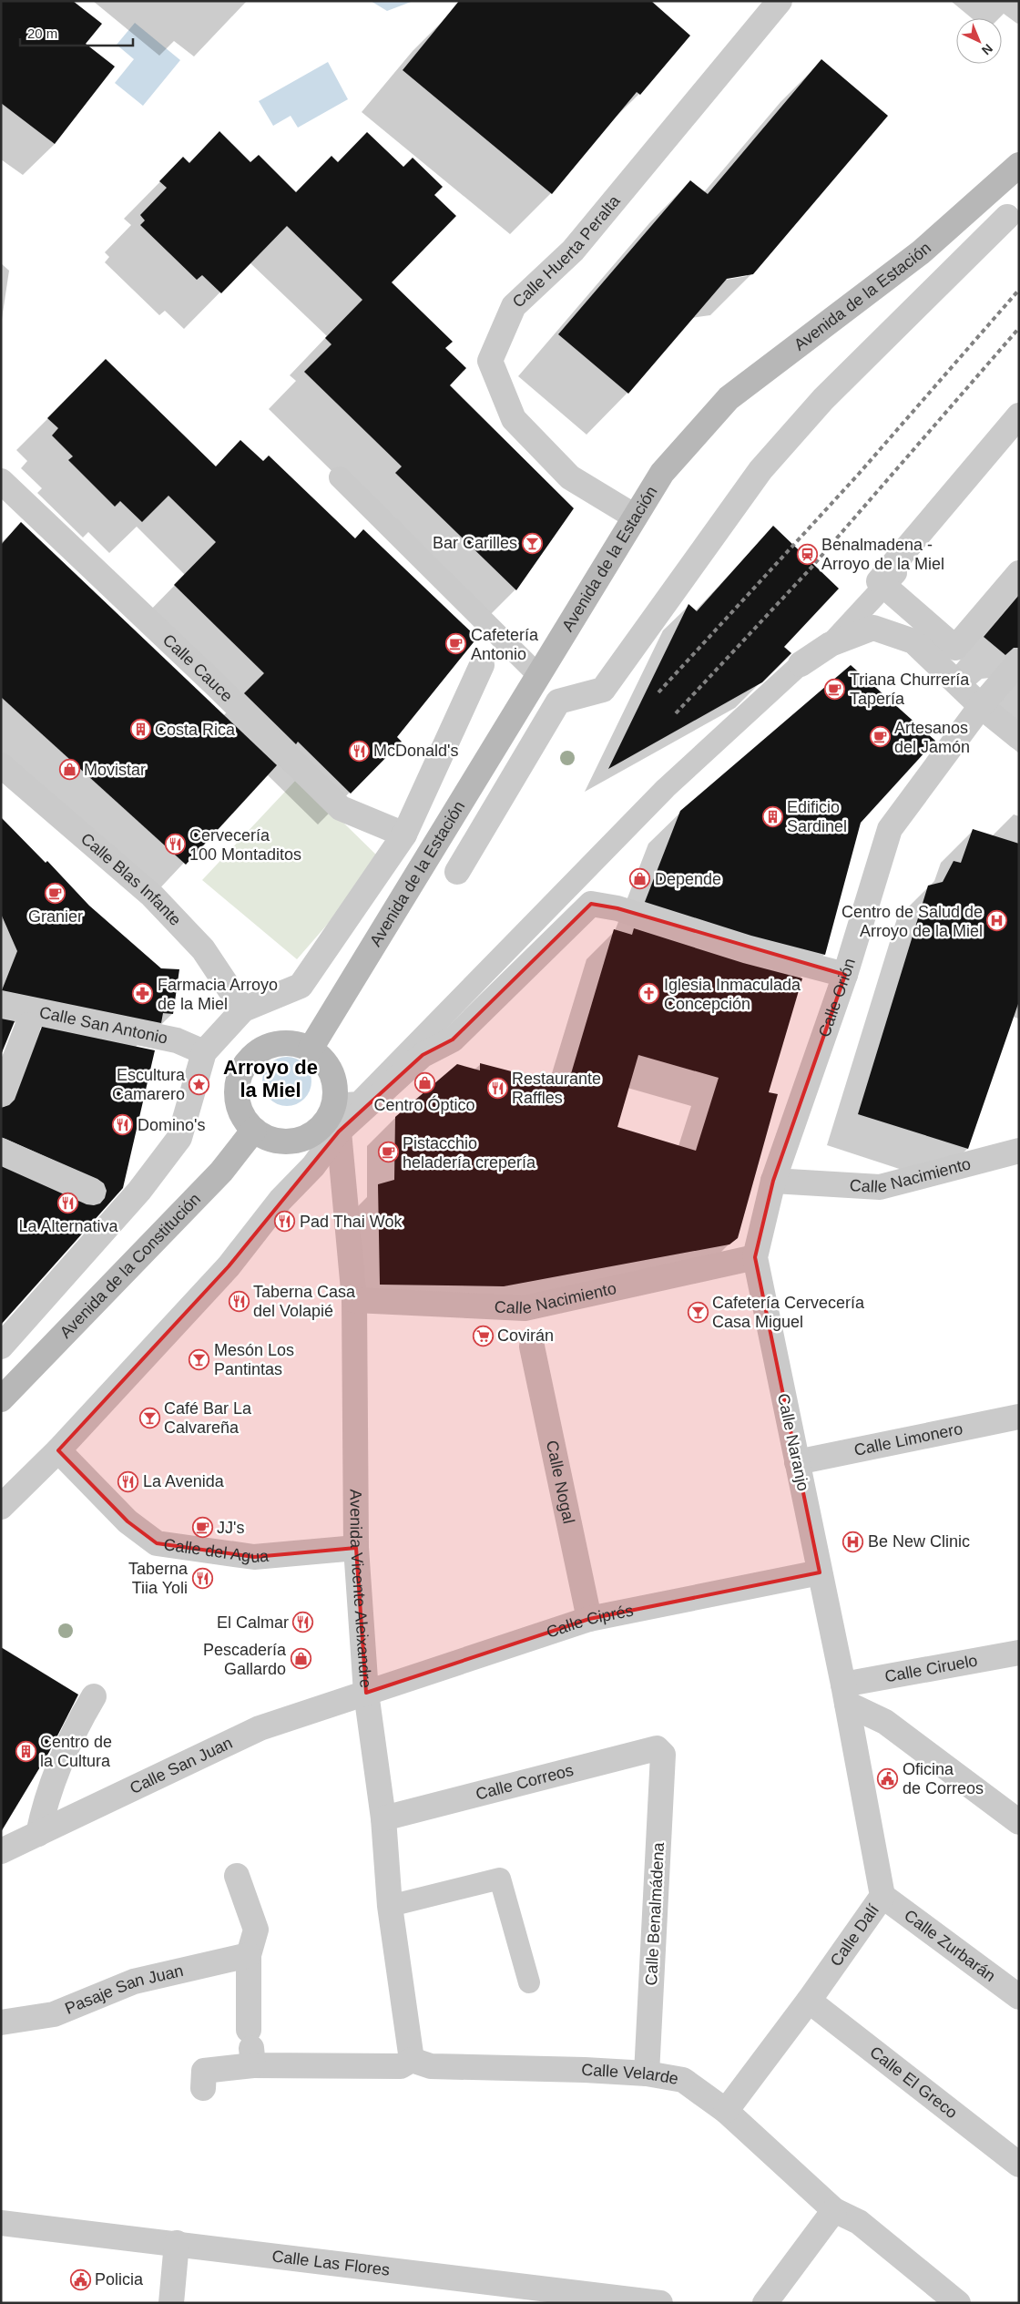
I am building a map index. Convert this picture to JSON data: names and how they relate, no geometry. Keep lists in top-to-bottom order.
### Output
{
  "streets": {
    "main road": ["Avenida de la Estación", "Avenida de la Constitución"],
    "street": [
      "Calle Huerta Peralta",
      "Calle Cauce",
      "Calle Blas Infante",
      "Calle Orión",
      "Calle San Antonio",
      "Calle Nacimiento",
      "Calle Limonero",
      "Calle Naranjo",
      "Calle Nogal",
      "Calle del Agua",
      "Avenida Vicente Aleixandre",
      "Calle Ciprés",
      "Calle Ciruelo",
      "Calle San Juan",
      "Calle Correos",
      "Calle Benalmádena",
      "Calle Dalí",
      "Calle Zurbarán",
      "Pasaje San Juan",
      "Calle Velarde",
      "Calle El Greco",
      "Calle Las Flores"
    ]
  },
  "crossings": [
    ["Calle Huerta Peralta", "Avenida de la Estación"],
    ["Avenida de la Estación", "Avenida de la Constitución"],
    ["Avenida de la Estación", "Avenida Vicente Aleixandre"],
    ["Calle Orión", "Calle Nacimiento"],
    ["Calle Orión", "Calle Naranjo"],
    ["Calle Nacimiento", "Calle Naranjo"],
    ["Calle Nacimiento", "Avenida Vicente Aleixandre"],
    ["Avenida de la Constitución", "Avenida Vicente Aleixandre"],
    ["Calle Limonero", "Calle Naranjo"],
    ["Calle Naranjo", "Calle Ciprés"],
    ["Calle Naranjo", "Calle Ciruelo"],
    ["Calle Naranjo", "Calle Dalí"],
    ["Calle Nogal", "Calle Ciprés"],
    ["Calle del Agua", "Avenida Vicente Aleixandre"],
    ["Avenida Vicente Aleixandre", "Calle Ciprés"],
    ["Avenida Vicente Aleixandre", "Calle San Juan"],
    ["Avenida Vicente Aleixandre", "Calle Correos"],
    ["Avenida Vicente Aleixandre", "Calle Velarde"],
    ["Calle Ciprés", "Calle San Juan"],
    ["Calle Ciruelo", "Calle Dalí"],
    ["Calle Correos", "Calle Benalmádena"],
    ["Calle Benalmádena", "Calle Velarde"],
    ["Calle Dalí", "Calle Zurbarán"],
    ["Calle Dalí", "Calle Velarde"],
    ["Calle Dalí", "Calle El Greco"]
  ],
  "districts": ["Arroyo de la Miel"],
  "places": {
    "bar": [
      "Bar Carilles",
      "Cafetería Cervecería Casa Miguel",
      "Mesón Los Pantintas",
      "Café Bar La Calvareña"
    ],
    "station": ["Benalmadena - Arroyo de la Miel"],
    "cafe": [
      "Cafetería Antonio",
      "Triana Churrería Tapería",
      "Artesanos del Jamón",
      "Granier",
      "Pistacchio heladería crepería",
      "JJ's"
    ],
    "building": ["Costa Rica", "Edificio Sardinel", "Centro de la Cultura"],
    "restaurant": [
      "McDonald's",
      "Cervecería 100 Montaditos",
      "Restaurante Raffles",
      "Domino's",
      "La Alternativa",
      "Pad Thai Wok",
      "Taberna Casa del Volapié",
      "La Avenida",
      "Taberna Tiia Yoli",
      "El Calmar"
    ],
    "shop": [
      "Movistar",
      "Depende",
      "Centro Óptico",
      "Pescadería Gallardo"
    ],
    "hospital": ["Centro de Salud de Arroyo de la Miel", "Be New Clinic"],
    "pharmacy": ["Farmacia Arroyo de la Miel"],
    "church": ["Iglesia Inmaculada Concepción"],
    "place": ["Escultura Camarero"],
    "supermarket": ["Covirán"],
    "public building": ["Oficina de Correos", "Policia"]
  },
  "scale_bar": "20 m",
  "north": "bottom right"
}
